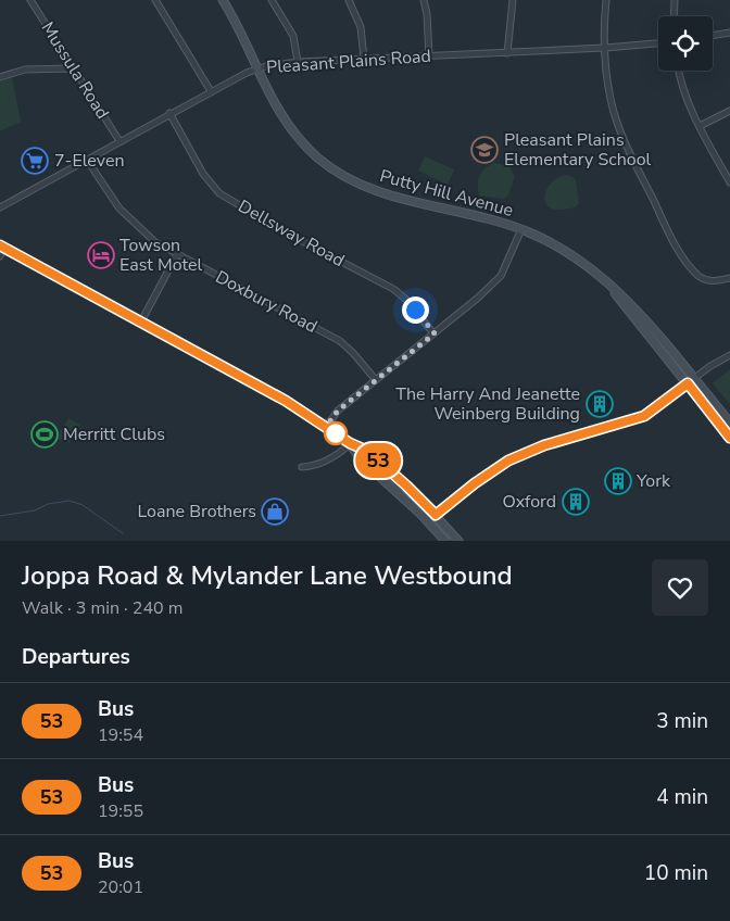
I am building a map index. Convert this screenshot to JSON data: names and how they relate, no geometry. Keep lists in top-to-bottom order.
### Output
{
  "streets": {
    "street": [
      "Pleasant Plains Road",
      "Mussula Road",
      "Putty Hill Avenue",
      "Dellsway Road",
      "Doxbury Road"
    ]
  },
  "crossings": [
    ["Pleasant Plains Road", "Mussula Road"],
    ["Pleasant Plains Road", "Putty Hill Avenue"],
    ["Pleasant Plains Road", "Dellsway Road"],
    ["Pleasant Plains Road", "Doxbury Road"]
  ],
  "places": {
    "school or university": ["Pleasant Plains Elementary School"],
    "supermarket": ["7-Eleven"],
    "hotel": ["Towson East Motel"],
    "building": ["The Harry And Jeanette Weinberg Building", "York", "Oxford"],
    "sports": ["Merritt Clubs"],
    "shop": ["Loane Brothers"]
  },
  "lines": ["bus line 53"],
  "page": {
    "on_map": "53",
    "heading": [
      ["Joppa Road & Mylander Lane Westbound", "Walk · 3 min · 240 m"],
      "Departures"
    ],
    "list": [
      {
        "mark": "53",
        "name": "Bus",
        "note": "19:54",
        "value": "3 min"
      },
      {
        "mark": "53",
        "name": "Bus",
        "note": "19:55",
        "value": "4 min"
      },
      {
        "mark": "53",
        "name": "Bus",
        "note": "20:01",
        "value": "10 min"
      }
    ]
  }
}
